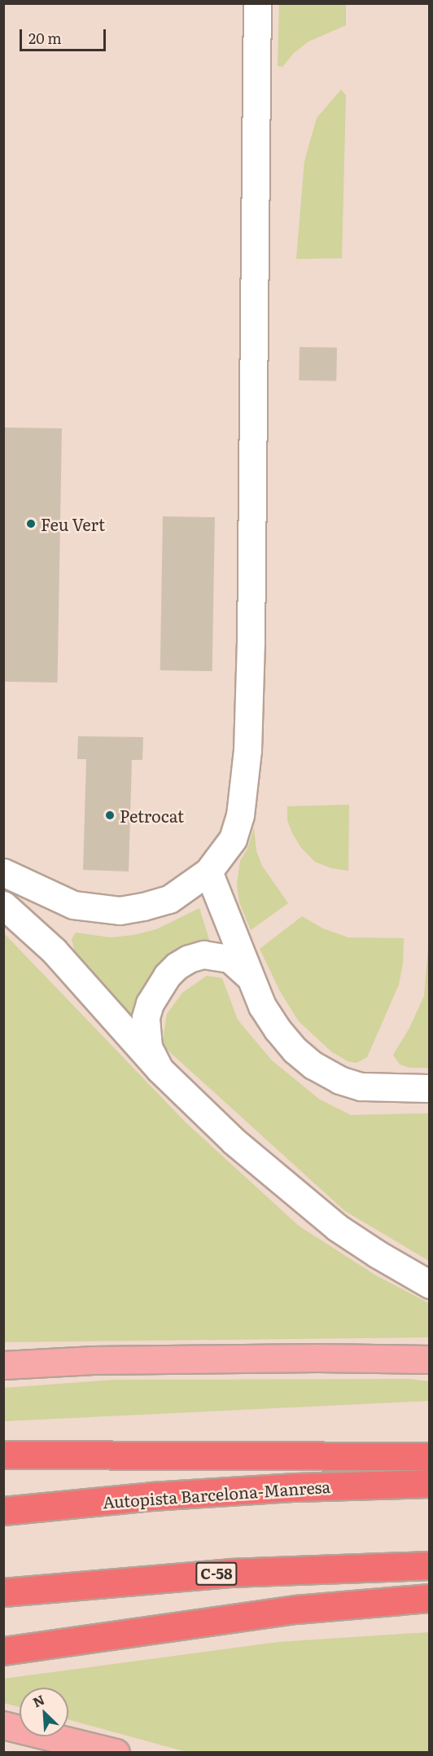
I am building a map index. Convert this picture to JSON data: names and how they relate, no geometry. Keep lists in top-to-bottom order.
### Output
{
  "streets": {
    "highway": ["Autopista Barcelona-Manresa", "C-58"]
  },
  "places": ["Feu Vert", "Petrocat"],
  "scale_bar": "20 m",
  "north": "top left"
}
